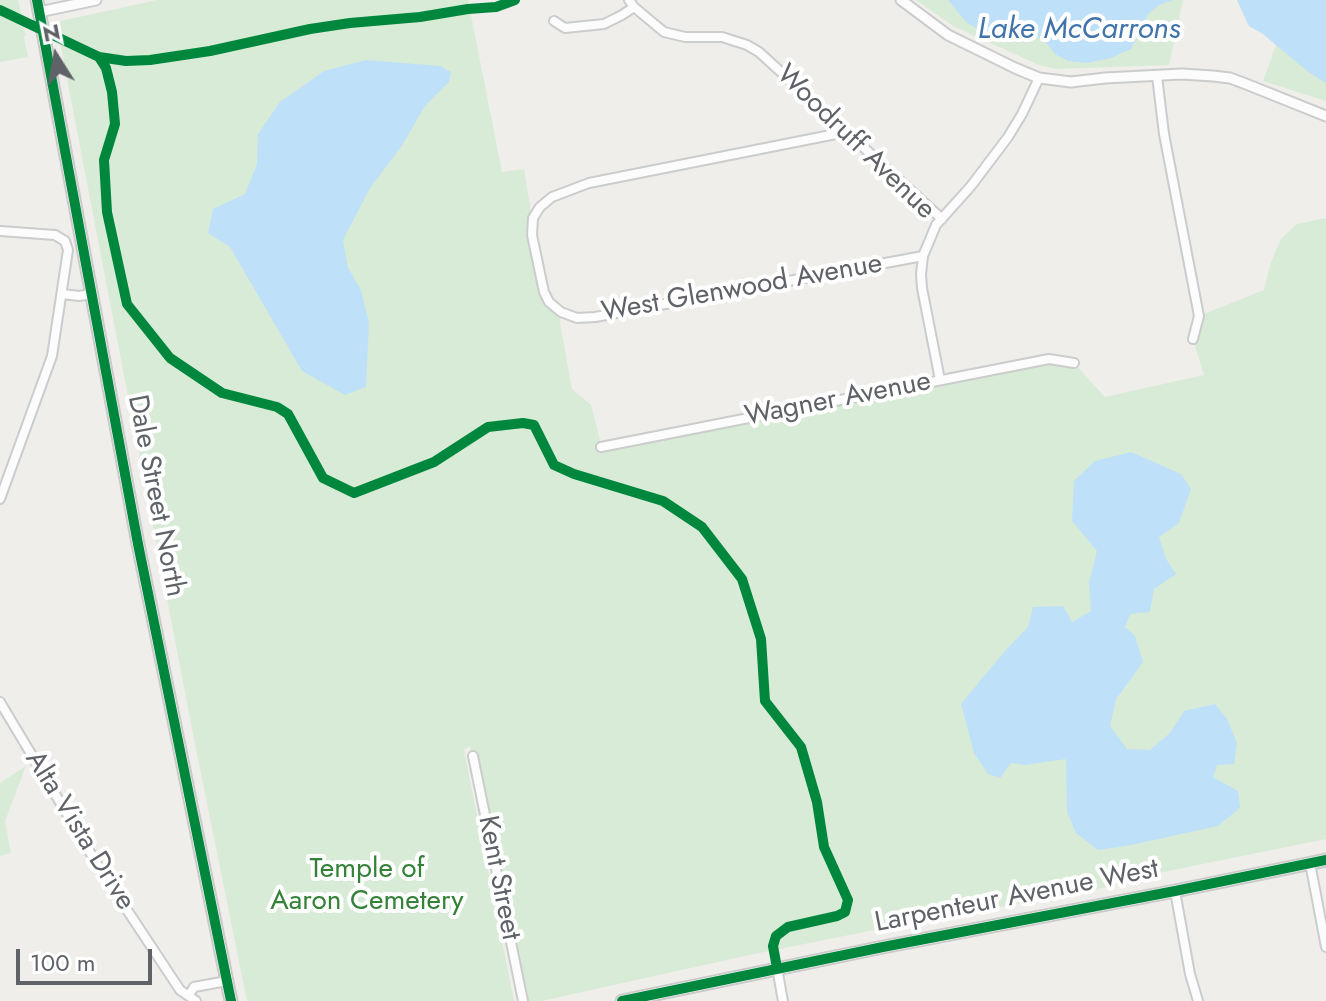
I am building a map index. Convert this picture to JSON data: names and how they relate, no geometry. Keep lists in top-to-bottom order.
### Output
{
  "streets": {
    "main road": ["Dale Street North", "Larpenteur Avenue West"],
    "street": [
      "Woodruff Avenue",
      "West Glenwood Avenue",
      "Wagner Avenue",
      "Alta Vista Drive",
      "Kent Street"
    ]
  },
  "crossings": [
    ["Woodruff Avenue", "West Glenwood Avenue"],
    ["Woodruff Avenue", "Wagner Avenue"],
    ["Dale Street North", "Alta Vista Drive"]
  ],
  "water": ["Lake McCarrons"],
  "parks": ["Temple of Aaron Cemetery"],
  "scale_bar": "100 m",
  "north": "top"
}
